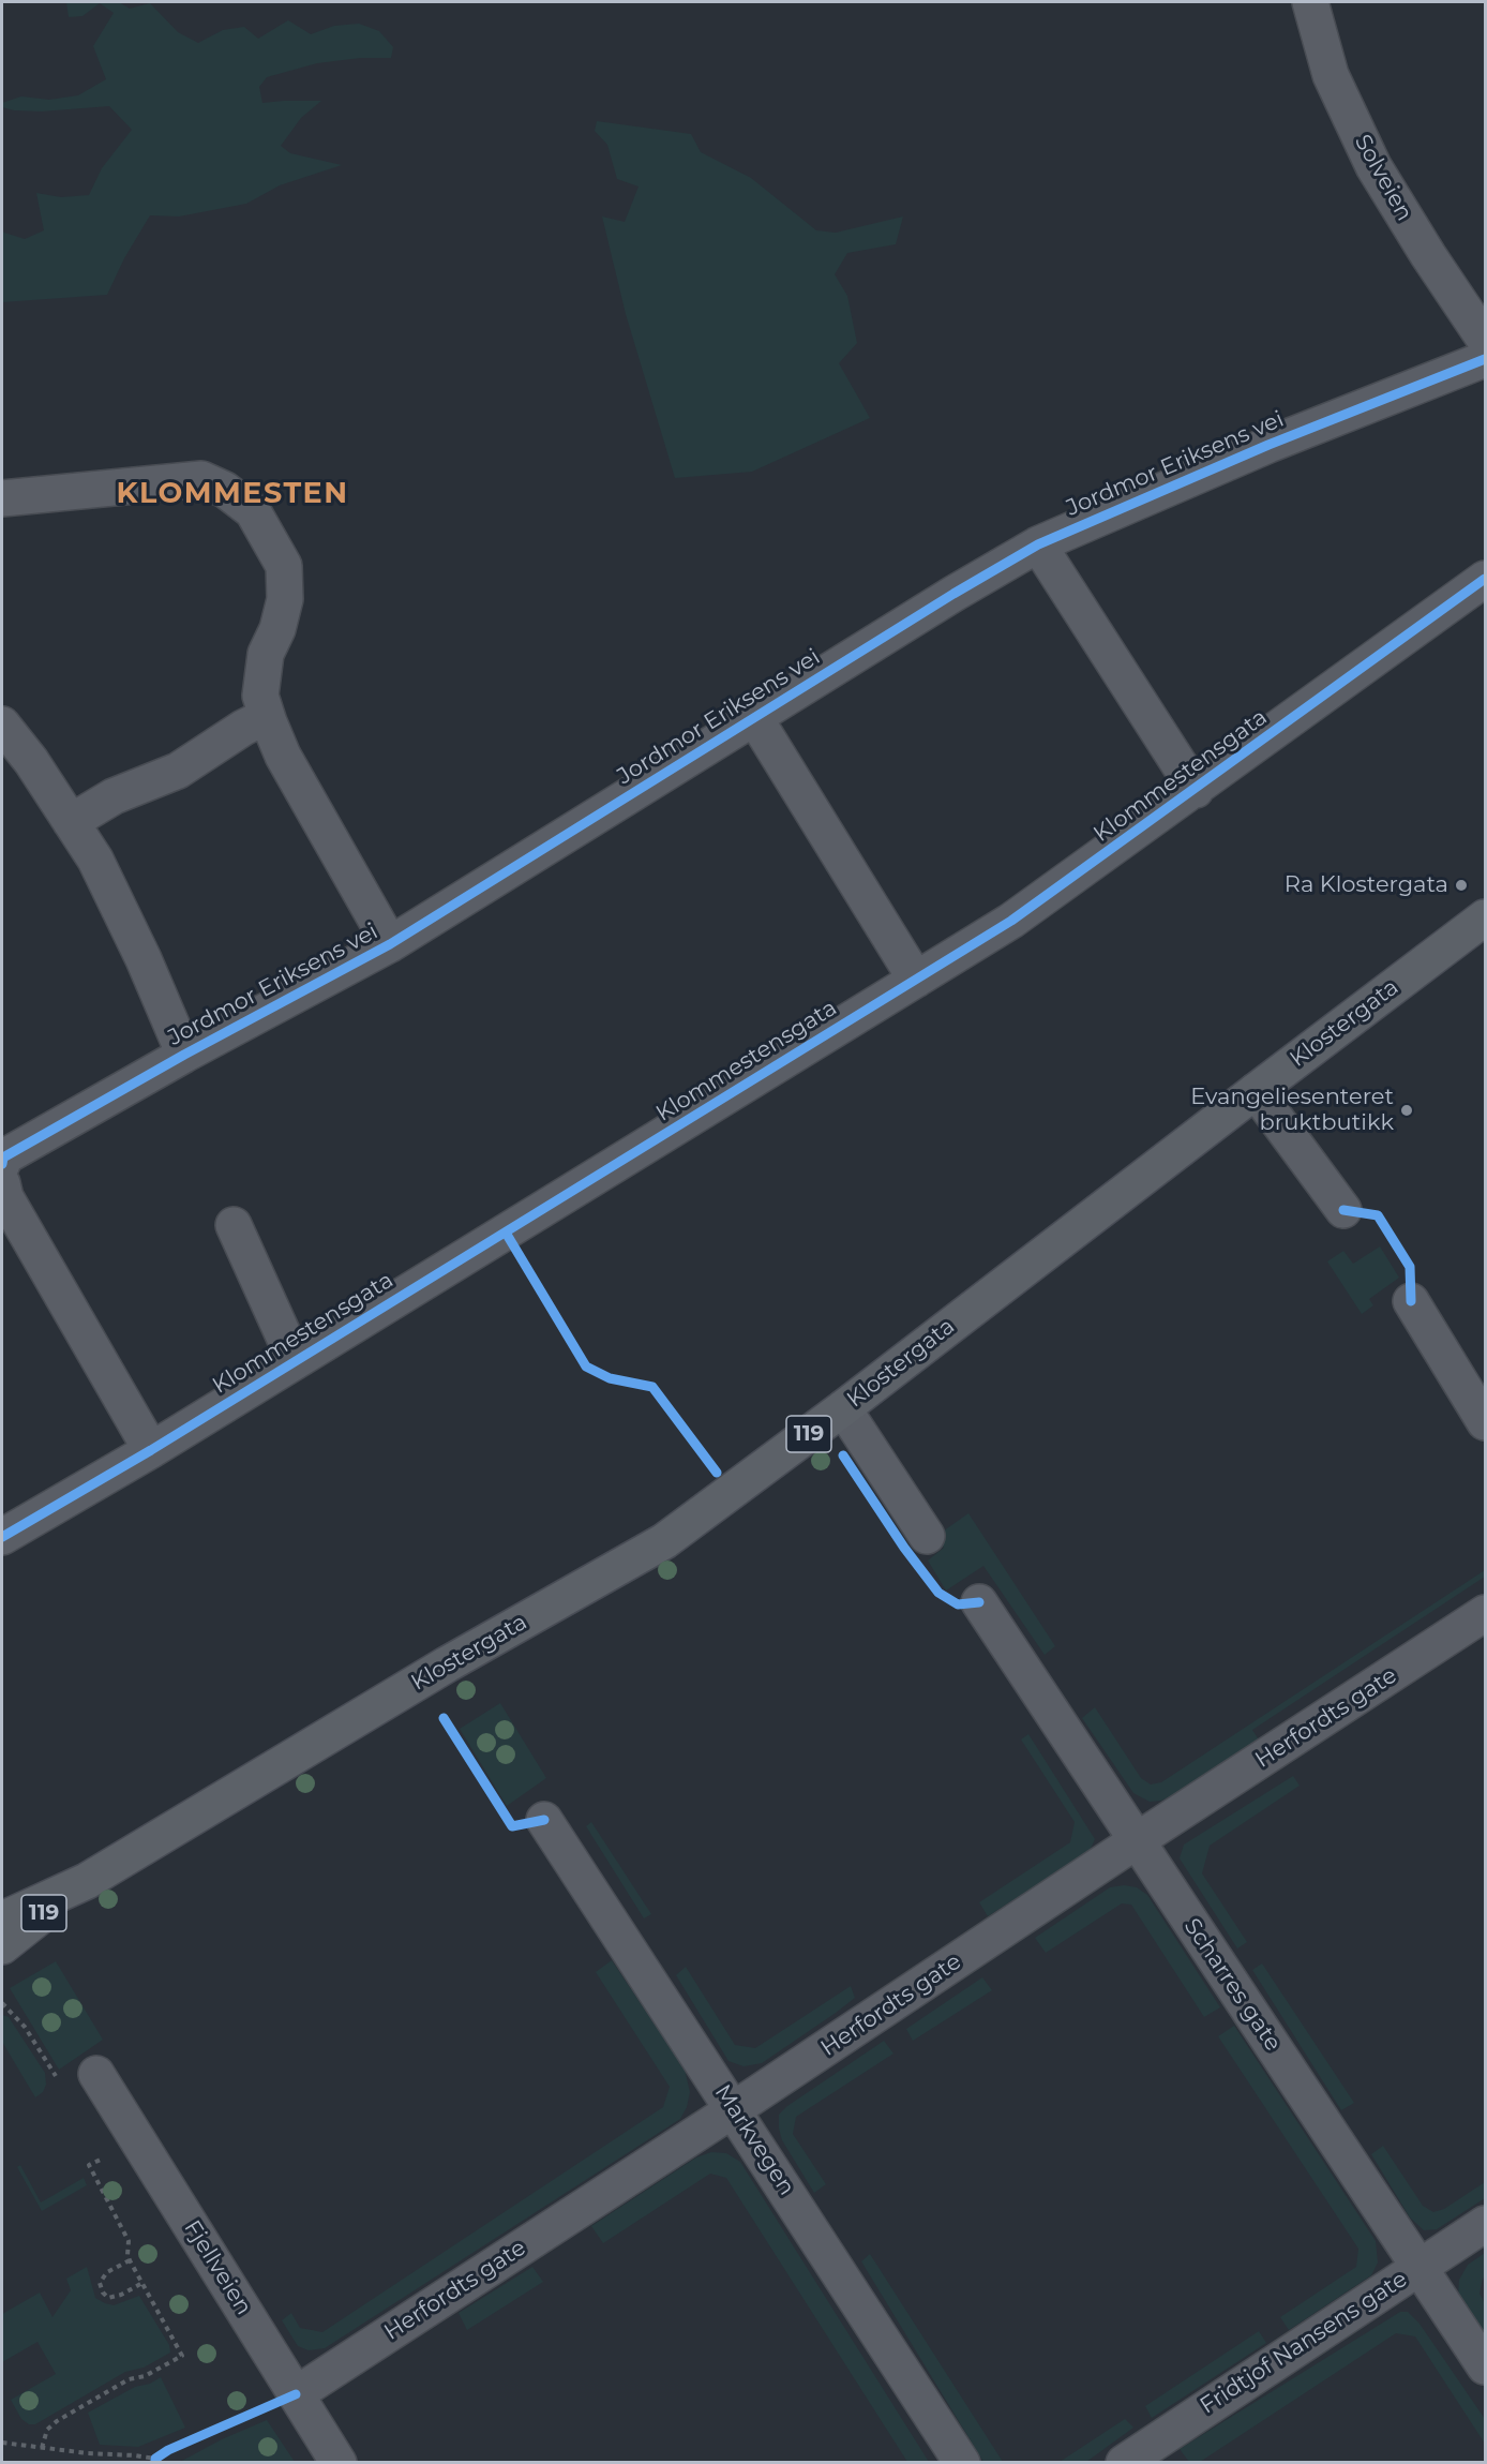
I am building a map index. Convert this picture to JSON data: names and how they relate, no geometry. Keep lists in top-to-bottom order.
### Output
{
  "streets": {
    "main road": ["Klostergata", "119"],
    "street": [
      "Solveien",
      "Jordmor Eriksens vei",
      "Klommestensgata",
      "Herfordts gate",
      "Scharres gate",
      "Markvegen",
      "Fjellveien",
      "Fridtjof Nansens gate"
    ]
  },
  "crossings": [
    ["Herfordts gate", "Scharres gate"],
    ["Herfordts gate", "Markvegen"],
    ["Herfordts gate", "Fjellveien"],
    ["Scharres gate", "Fridtjof Nansens gate"]
  ],
  "districts": ["KLOMMESTEN"],
  "places": ["Ra Klostergata", "Evangeliesenteret bruktbutikk"]
}
